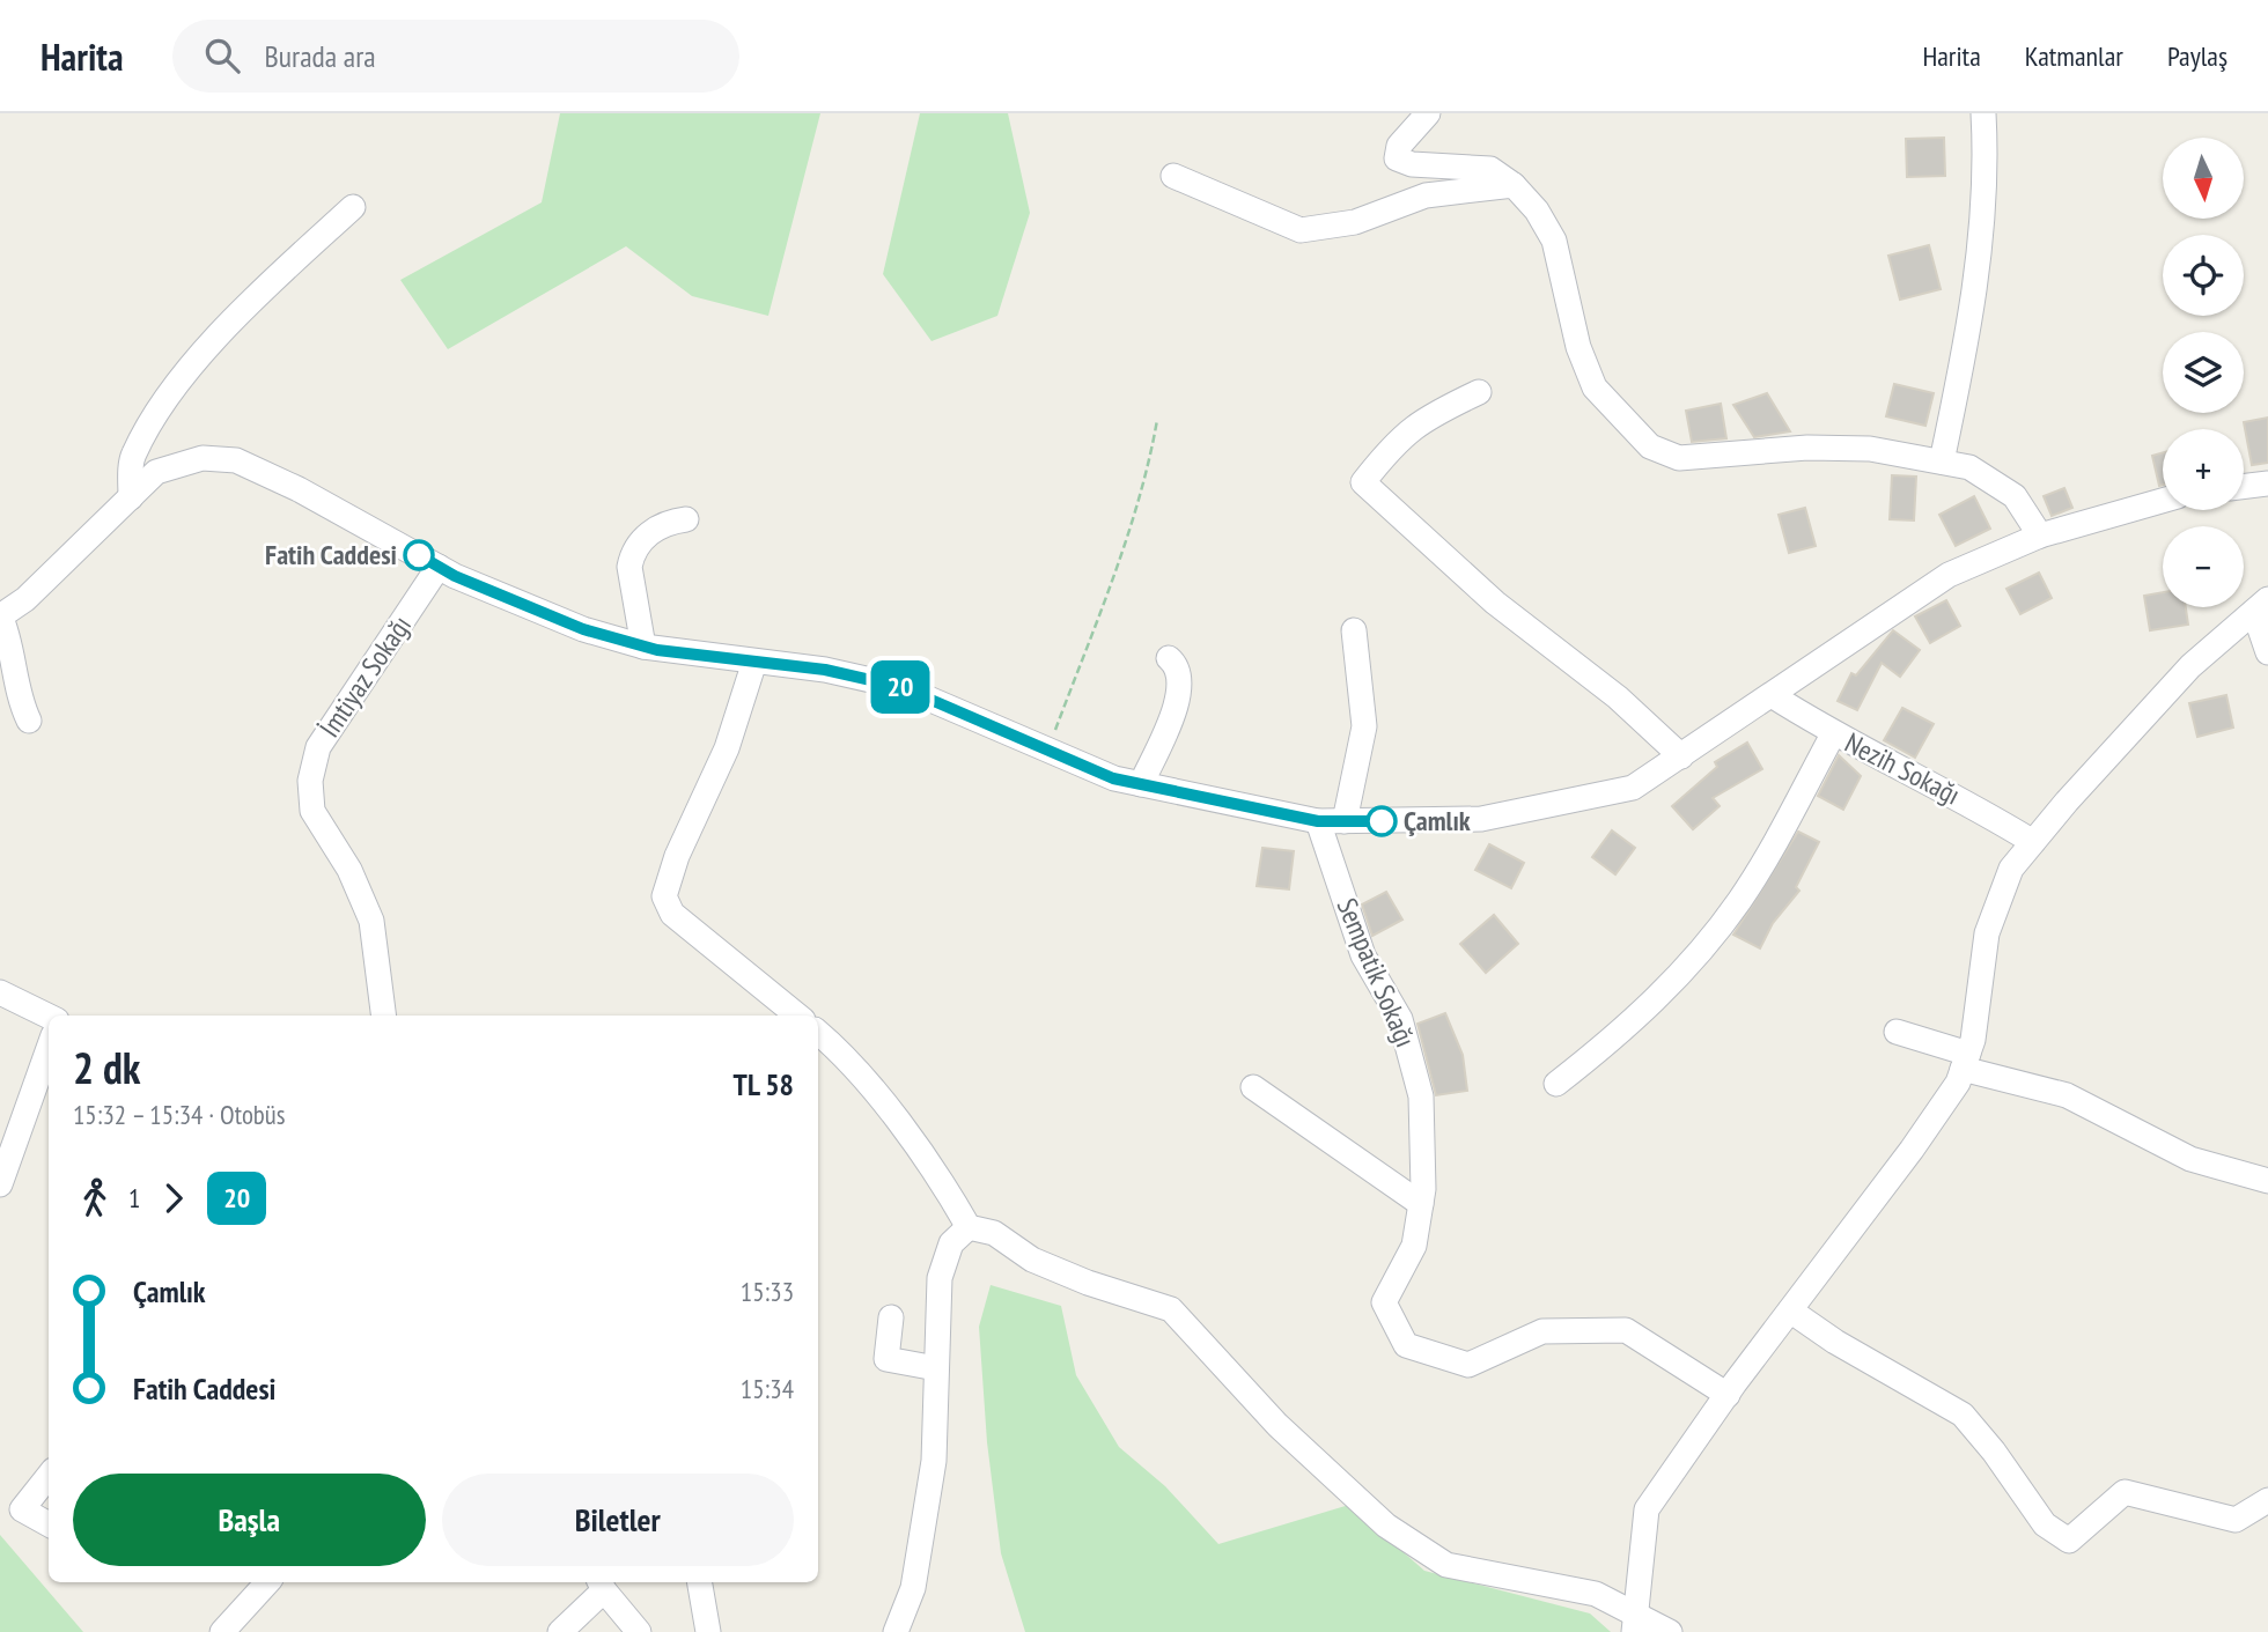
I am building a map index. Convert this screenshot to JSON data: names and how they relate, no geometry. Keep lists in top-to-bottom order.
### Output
{
  "streets": {
    "street": ["İmtiyaz Sokağı", "Nezih Sokağı", "Sempatik Sokağı"]
  },
  "places": ["Fatih Caddesi", "Çamlık"],
  "lines": ["bus line 20"],
  "north": "bottom",
  "page": {
    "header": "Harita",
    "search": "Burada ara",
    "nav": ["Harita", "Katmanlar", "Paylaş"],
    "on_map": "20",
    "map_buttons": ["+", "−"],
    "heading": ["2 dk", "15:32 – 15:34 · Otobüs", "TL 58"],
    "legs": ["1", "20"],
    "list": [
      {
        "name": "Çamlık",
        "value": "15:33"
      },
      {
        "name": "Fatih Caddesi",
        "value": "15:34"
      }
    ],
    "buttons": ["Başla", "Biletler"]
  }
}
